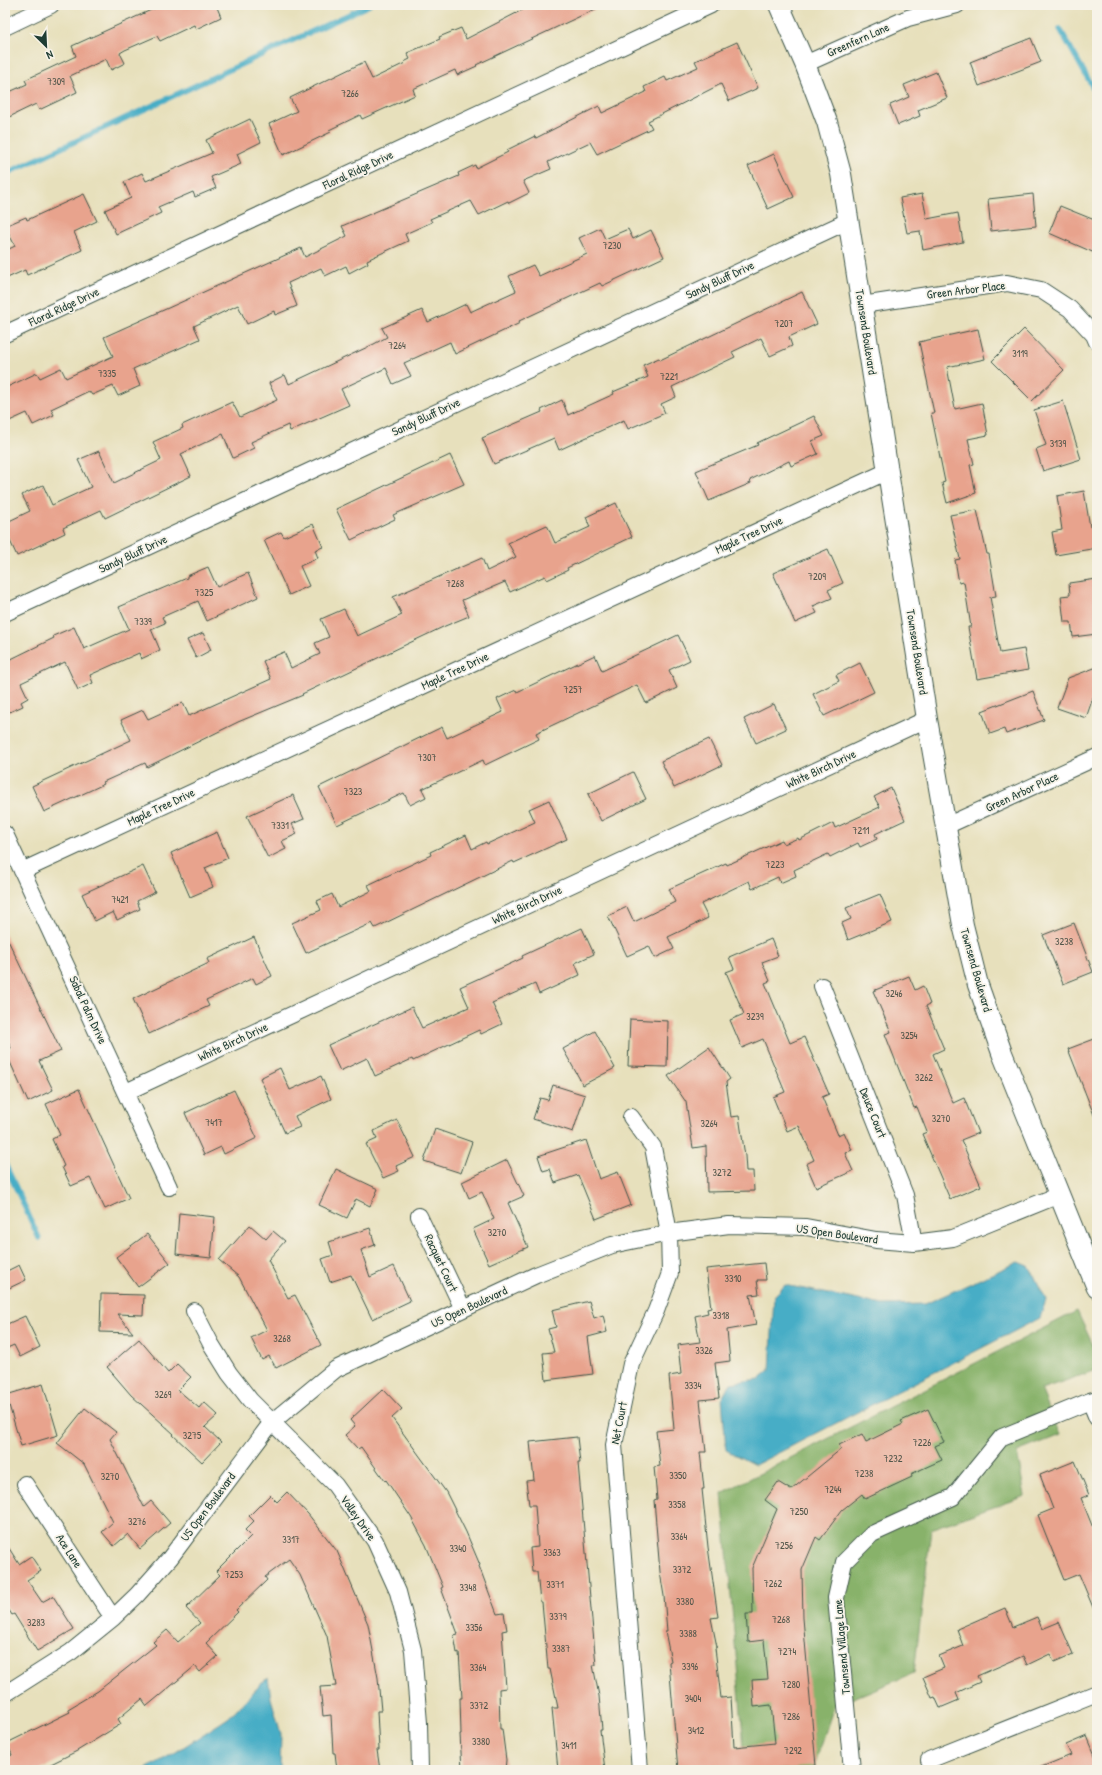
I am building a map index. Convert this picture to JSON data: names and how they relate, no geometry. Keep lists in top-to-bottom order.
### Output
{
  "streets": {
    "street": [
      "Greenfern Lane",
      "Floral Ridge Drive",
      "Sandy Bluff Drive",
      "Green Arbor Place",
      "Townsend Boulevard",
      "Maple Tree Drive",
      "White Birch Drive",
      "Sabal Palm Drive",
      "Deuce Court",
      "US Open Boulevard",
      "Racquet Court",
      "Net Court",
      "Volley Drive",
      "Ace Lane",
      "Townsend Village Lane"
    ]
  },
  "crossings": [
    ["Greenfern Lane", "Townsend Boulevard"],
    ["Sandy Bluff Drive", "Townsend Boulevard"],
    ["Green Arbor Place", "Townsend Boulevard"],
    ["Townsend Boulevard", "Maple Tree Drive"],
    ["Townsend Boulevard", "White Birch Drive"],
    ["Townsend Boulevard", "US Open Boulevard"],
    ["Maple Tree Drive", "Sabal Palm Drive"],
    ["White Birch Drive", "Sabal Palm Drive"],
    ["Deuce Court", "US Open Boulevard"],
    ["US Open Boulevard", "Racquet Court"],
    ["US Open Boulevard", "Net Court"],
    ["US Open Boulevard", "Volley Drive"],
    ["US Open Boulevard", "Ace Lane"]
  ],
  "house_numbers": [
    "7309",
    "7266",
    "7230",
    "7207",
    "7264",
    "3119",
    "7335",
    "7221",
    "3139",
    "7209",
    "7268",
    "7325",
    "7339",
    "7257",
    "7307",
    "7323",
    "7331",
    "7211",
    "7223",
    "7421",
    "3238",
    "3246",
    "3239",
    "3254",
    "3262",
    "3270",
    "7417",
    "3264",
    "3272",
    "3270",
    "3310",
    "3318",
    "3268",
    "3326",
    "3334",
    "3269",
    "3275",
    "7226",
    "7232",
    "7238",
    "3350",
    "3270",
    "7244",
    "3358",
    "7250",
    "3276",
    "3364",
    "3317",
    "7256",
    "3340",
    "3363",
    "3372",
    "7253",
    "7262",
    "3371",
    "3348",
    "3380",
    "3379",
    "7268",
    "3283",
    "3356",
    "3388",
    "3387",
    "7274",
    "3396",
    "3364",
    "7280",
    "3404",
    "3372",
    "7286",
    "3412",
    "3380",
    "3411",
    "7292"
  ],
  "north": "bottom right"
}
